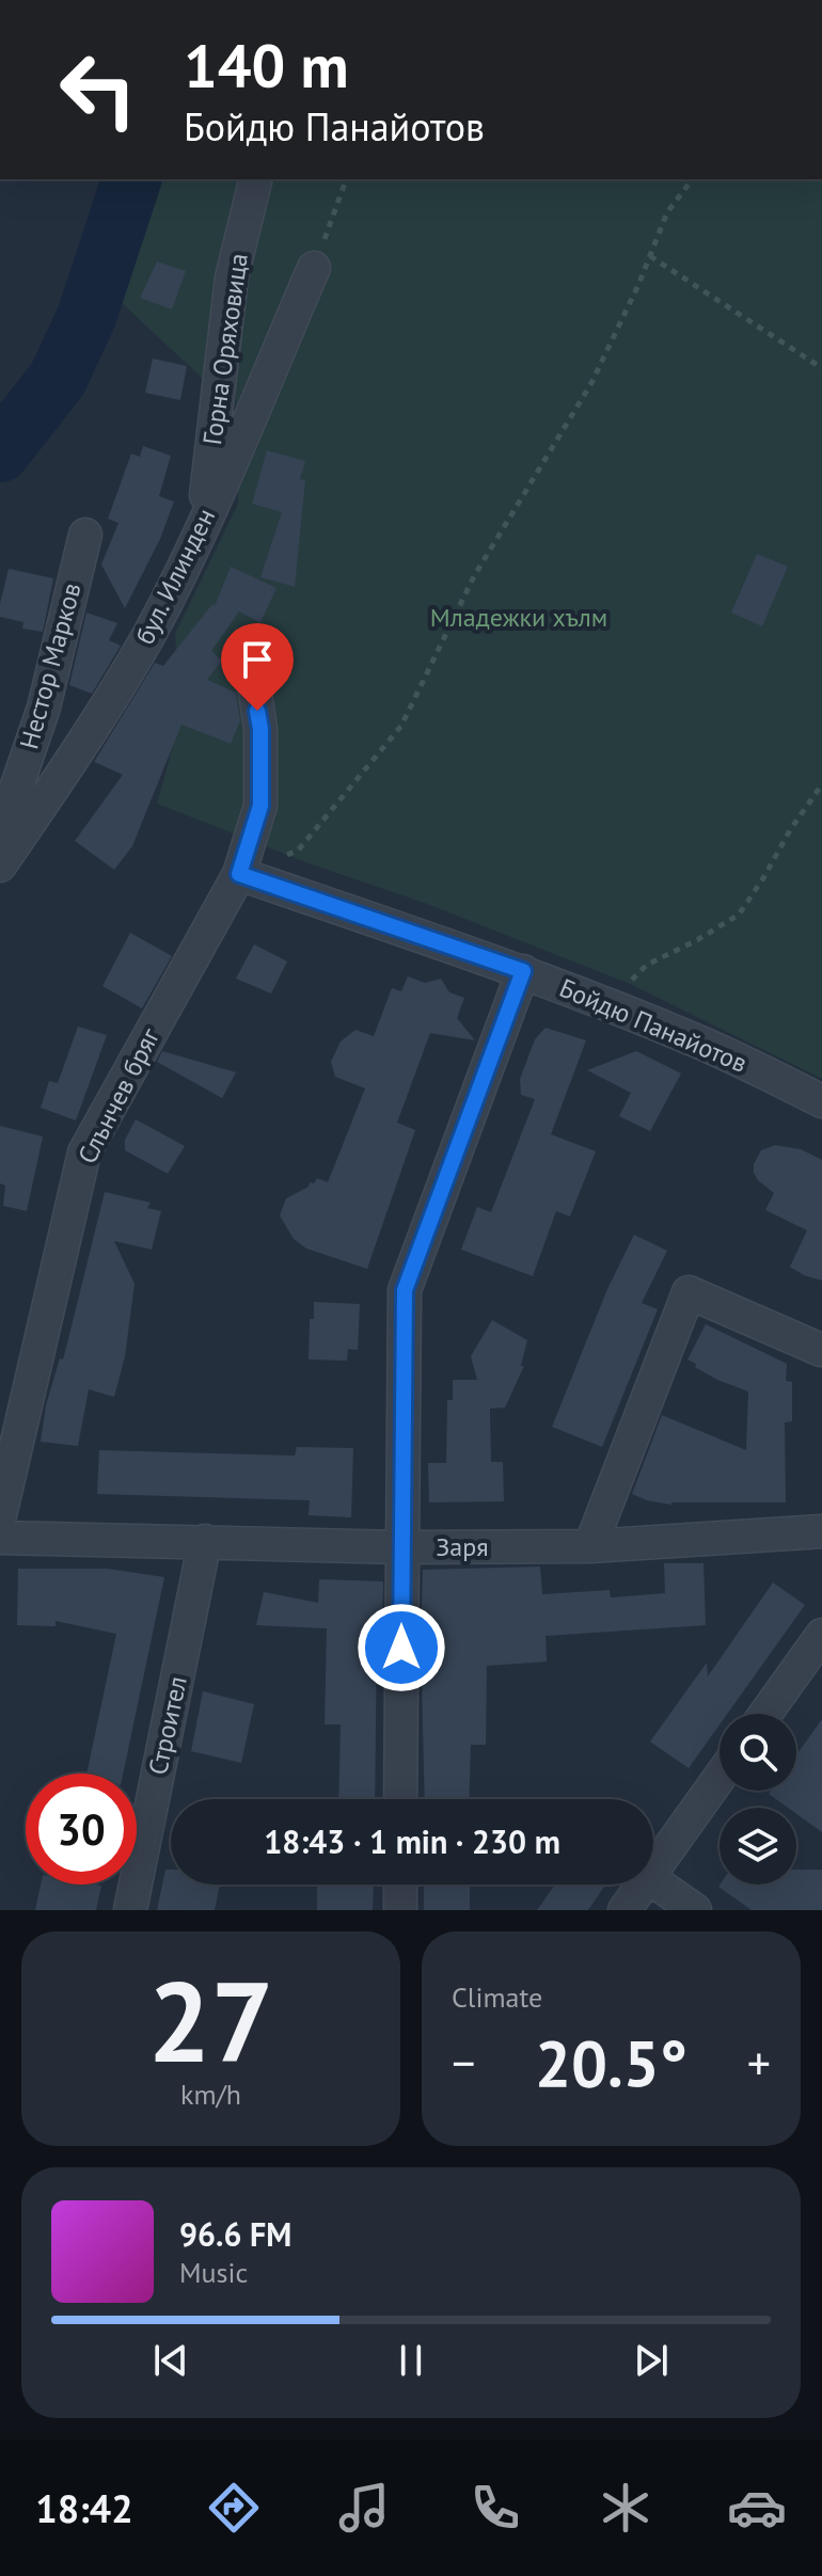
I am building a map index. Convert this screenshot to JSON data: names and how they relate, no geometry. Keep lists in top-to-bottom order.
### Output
{
  "streets": {
    "street": [
      "Горна Оряховица",
      "бул. Илинден",
      "Нестор Марков",
      "Бойдю Панайотов",
      "Слънчев бряг",
      "Заря",
      "Строител"
    ]
  },
  "crossings": [
    ["Горна Оряховица", "бул. Илинден"],
    ["Бойдю Панайотов", "Слънчев бряг"],
    ["Заря", "Строител"]
  ],
  "parks": ["Младежки хълм"],
  "page": {
    "turn": ["140 m", "Бойдю Панайотов"],
    "limit": "30",
    "trip": "18:43 · 1 min · 230 m",
    "tile": [
      ["27", "km/h"],
      "Climate"
    ],
    "heat": ["−", "20.5°", "+"],
    "song": ["96.6 FM", "Music"],
    "tabs": "18:42"
  }
}
